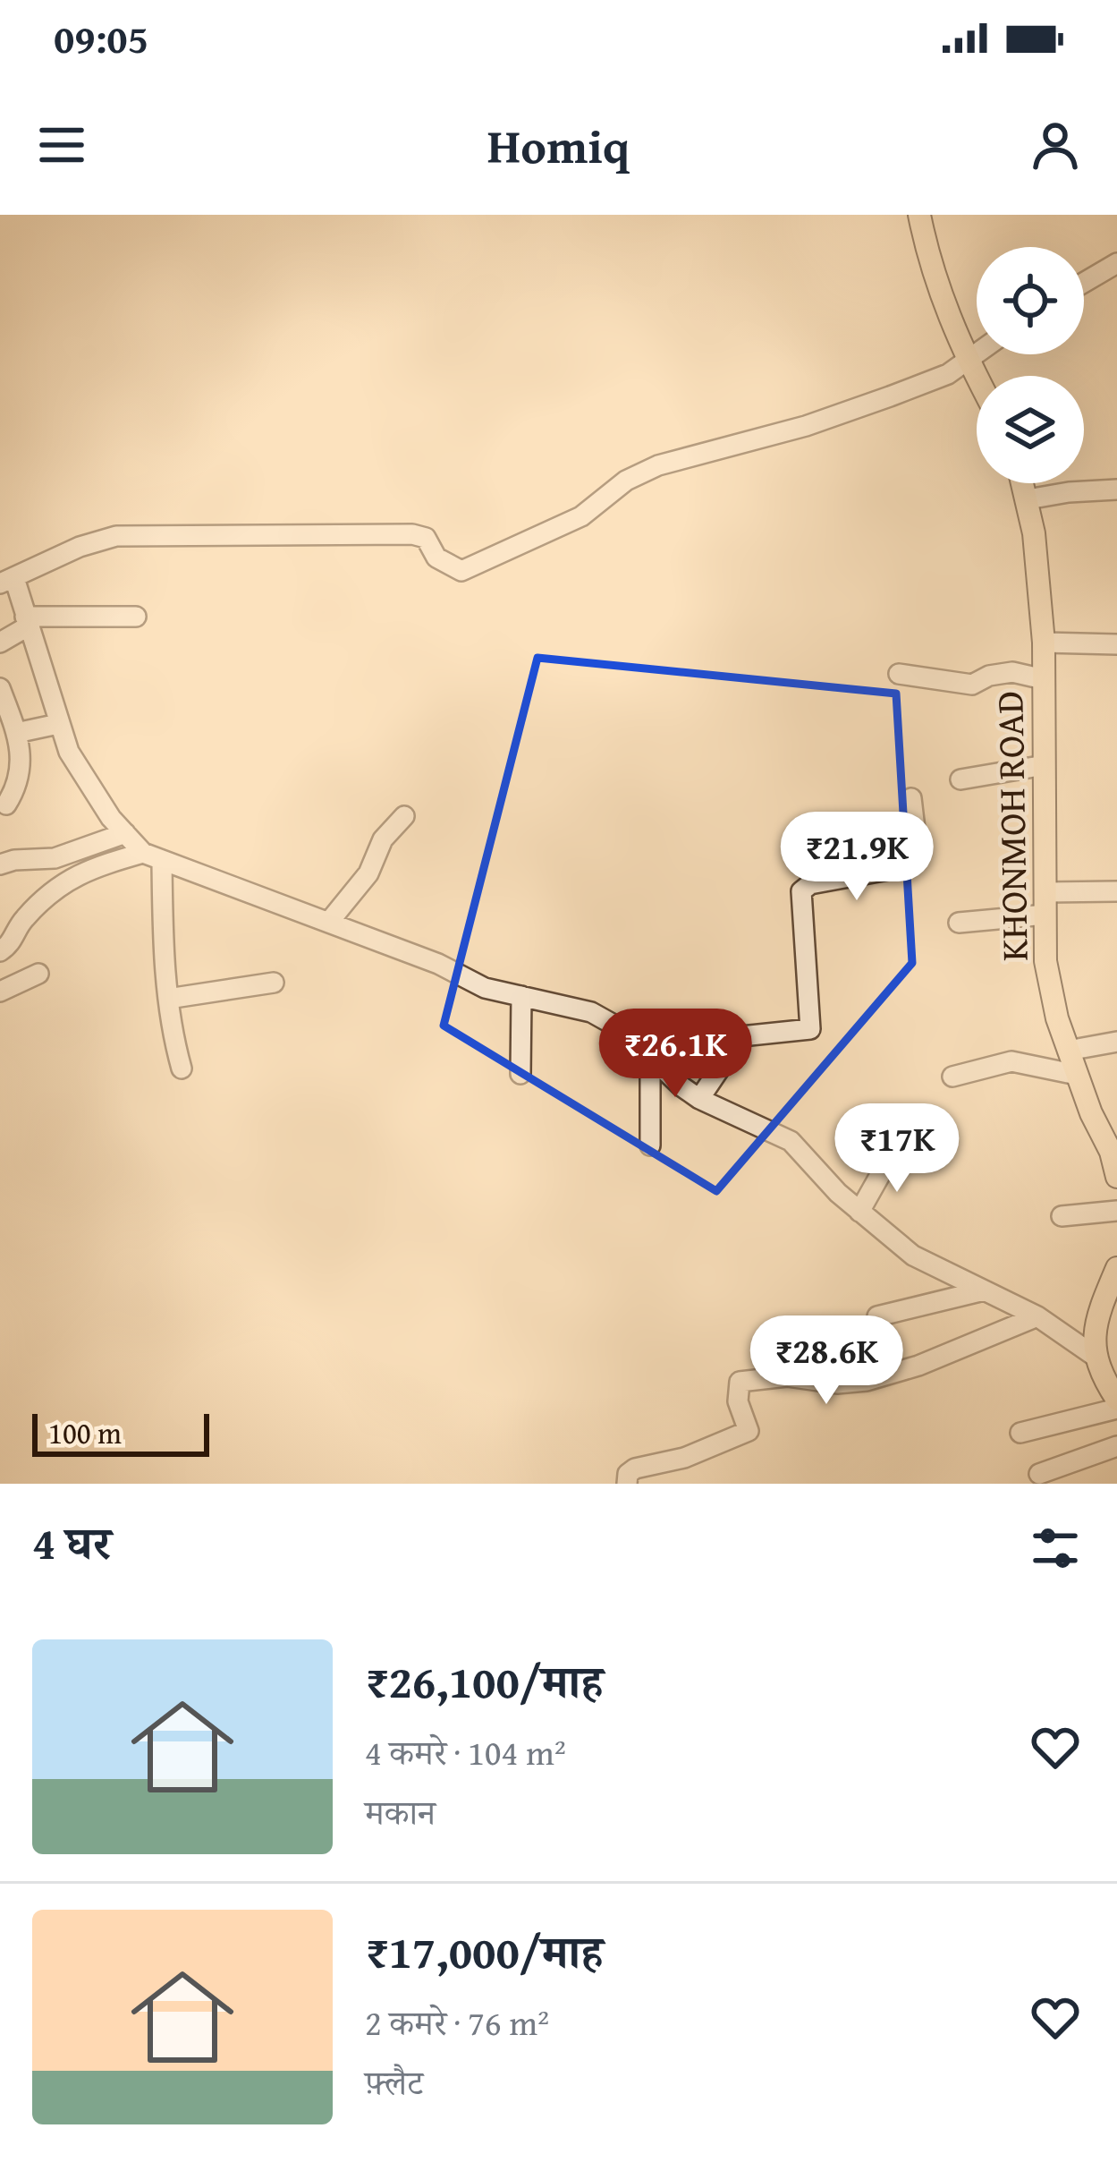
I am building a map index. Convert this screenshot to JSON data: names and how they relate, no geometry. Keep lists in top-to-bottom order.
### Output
{
  "streets": {
    "main road": ["KHONMOH ROAD"]
  },
  "scale_bar": "100 m",
  "page": {
    "status": "09:05",
    "header": "Homiq",
    "price": [
      "₹21.9K",
      "₹26.1K",
      "₹17K",
      "₹28.6K"
    ],
    "scale": "100 m",
    "heading": "4 घर",
    "list": [
      {
        "name": "₹26,100/माह",
        "note": "4 कमरे · 104 m² · मकान"
      },
      {
        "name": "₹17,000/माह",
        "note": "2 कमरे · 76 m² · फ़्लैट"
      }
    ]
  }
}
